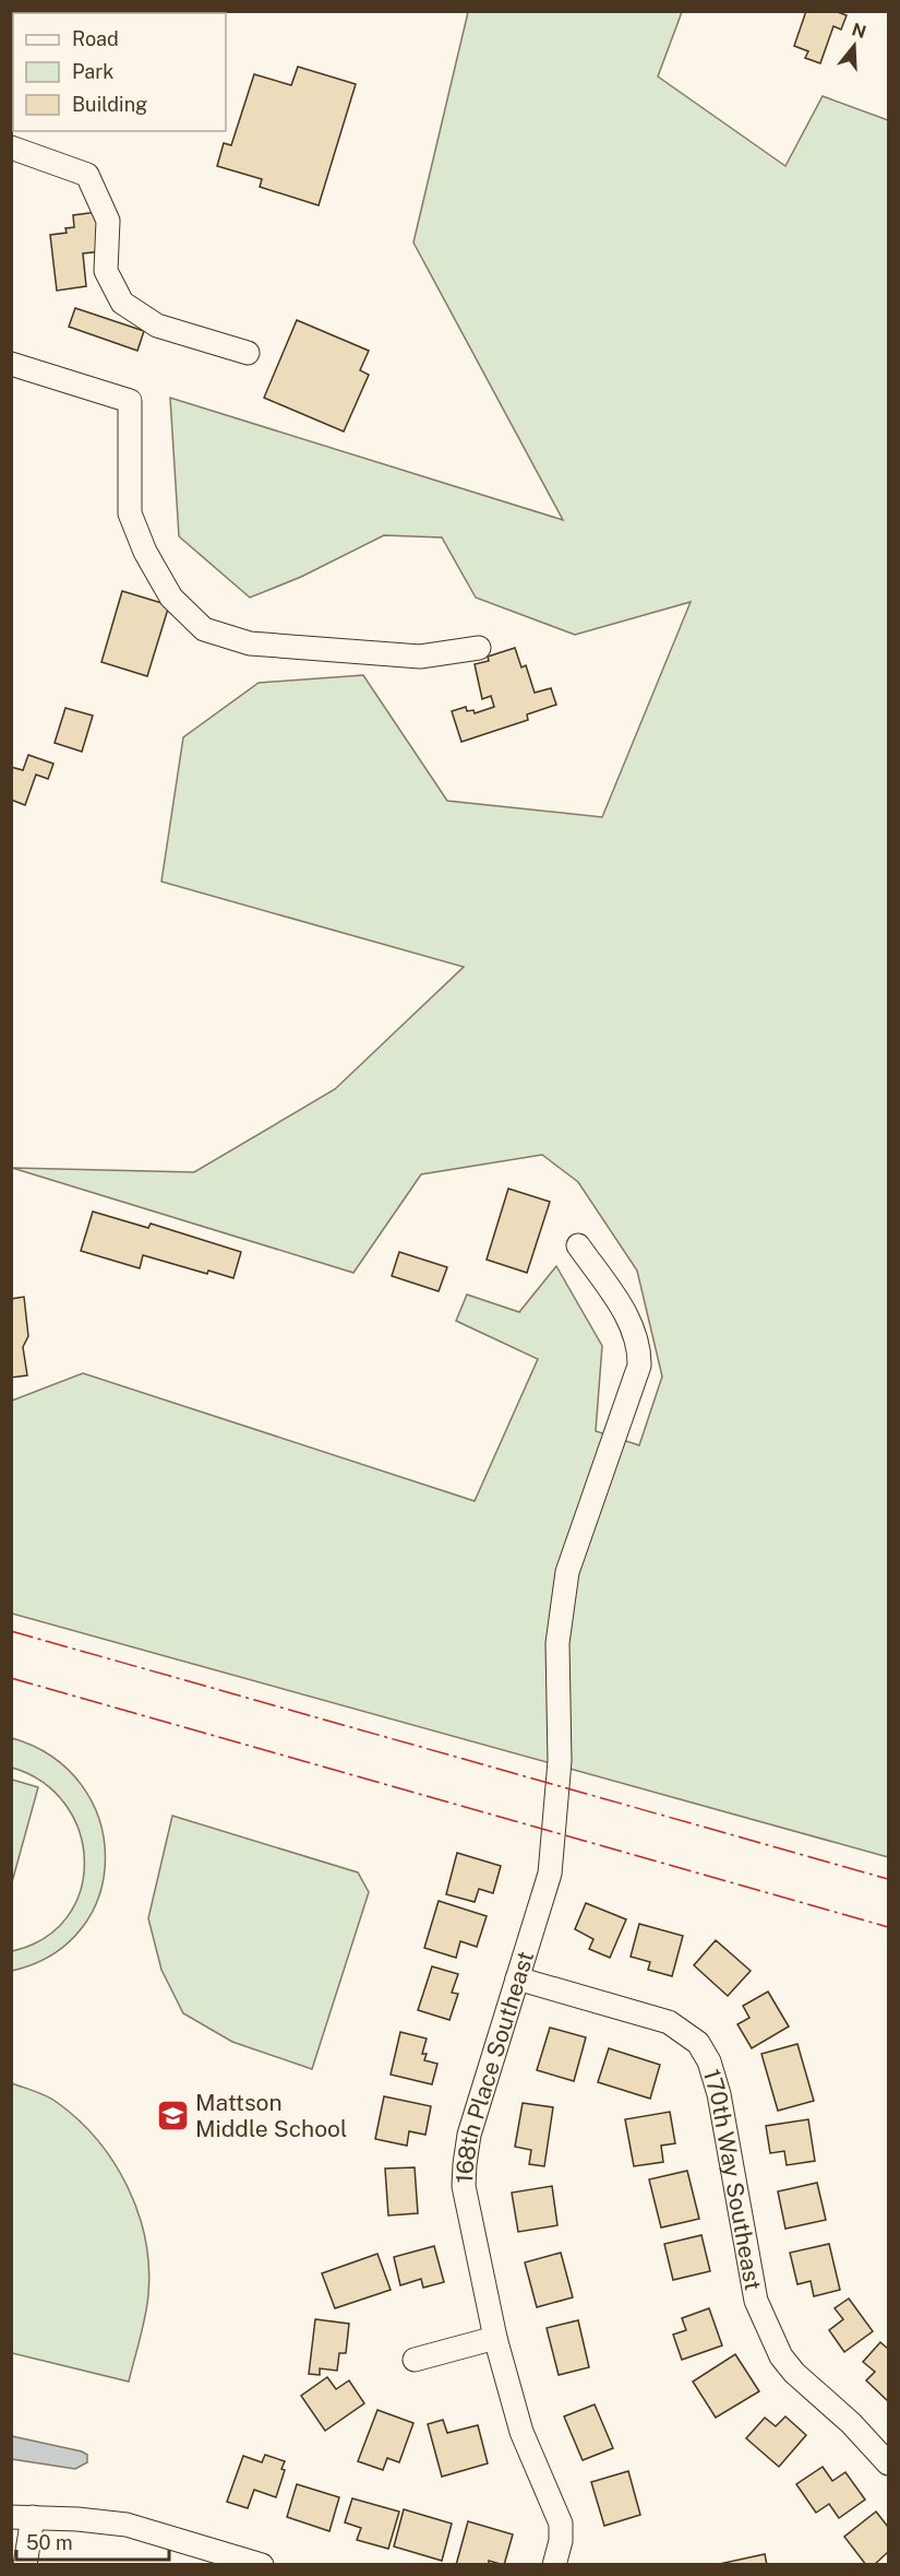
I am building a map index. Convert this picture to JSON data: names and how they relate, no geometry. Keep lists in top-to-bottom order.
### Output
{
  "streets": {
    "street": ["168th Place Southeast", "170th Way Southeast"]
  },
  "crossings": [
    ["168th Place Southeast", "170th Way Southeast"]
  ],
  "places": {
    "school or university": ["Mattson Middle School"]
  },
  "legend": ["Road", "Park", "Building"],
  "scale_bar": "50 m",
  "north": "top"
}
